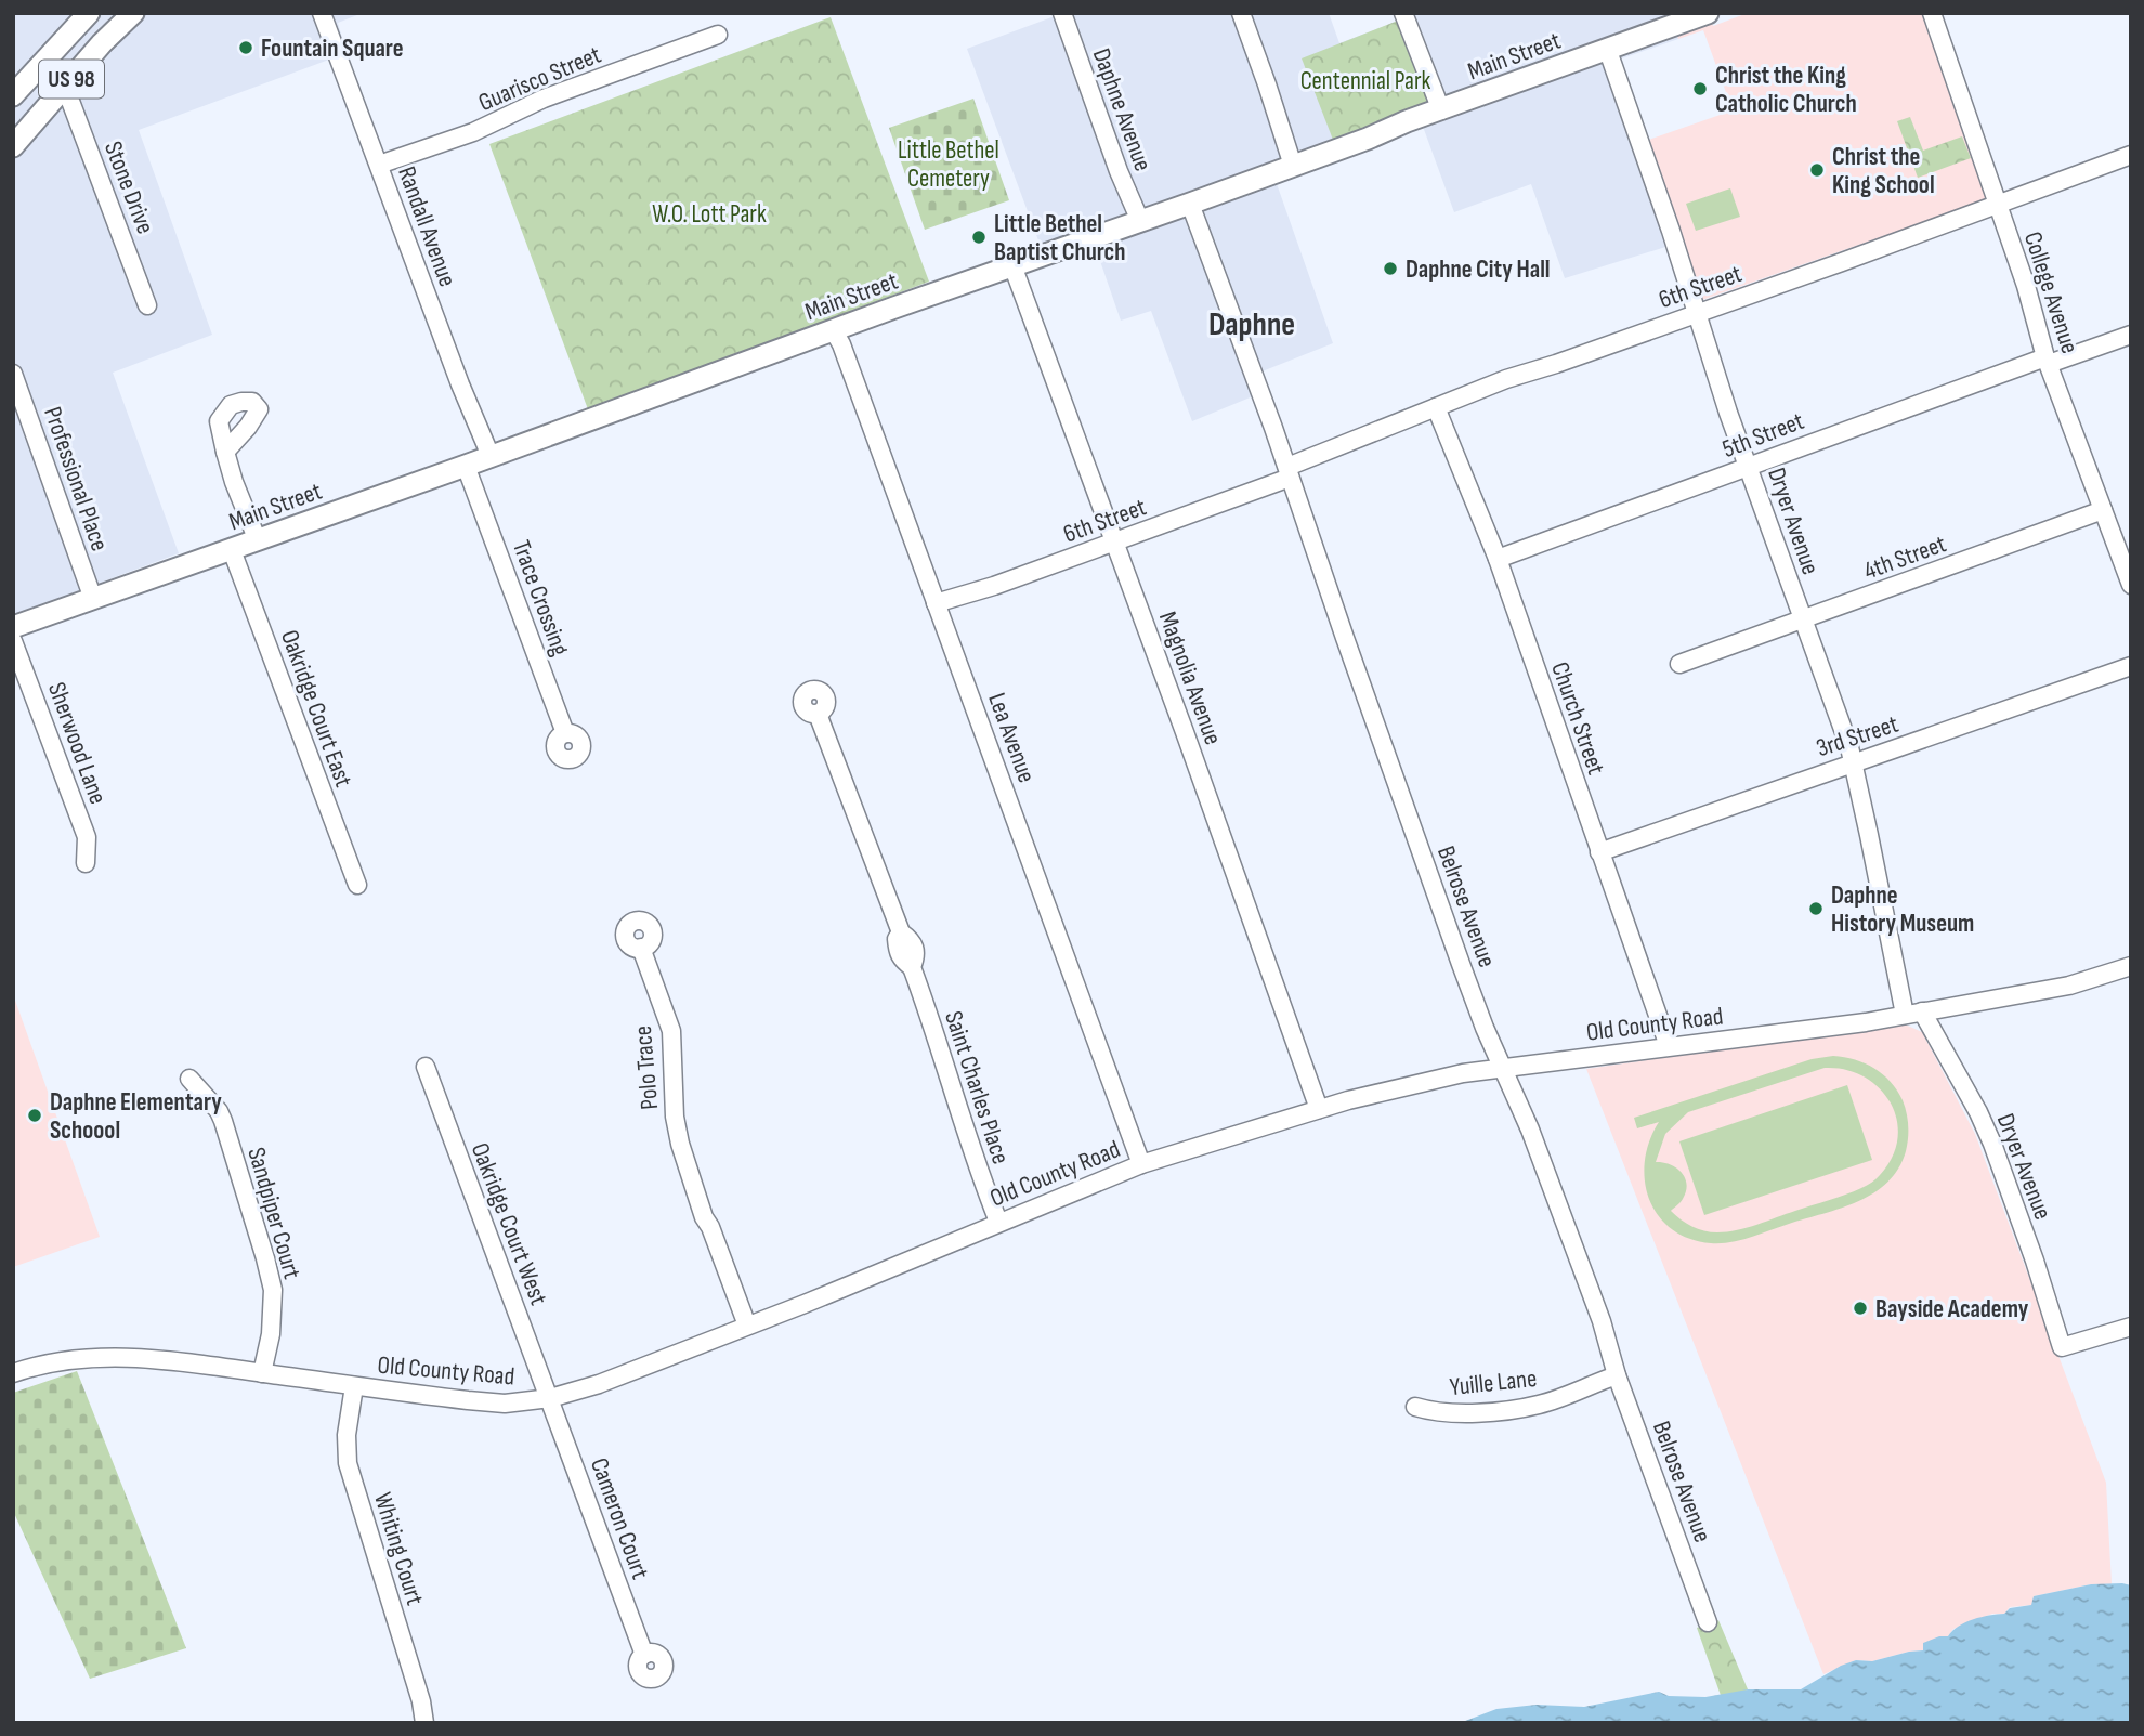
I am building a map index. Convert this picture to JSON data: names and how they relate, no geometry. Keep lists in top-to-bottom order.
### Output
{
  "streets": {
    "main road": ["Main Street", "US 98"],
    "street": [
      "Guarisco Street",
      "Daphne Avenue",
      "Stone Drive",
      "Randall Avenue",
      "6th Street",
      "College Avenue",
      "5th Street",
      "Professional Place",
      "Dryer Avenue",
      "4th Street",
      "Trace Crossing",
      "Magnolia Avenue",
      "Oakridge Court East",
      "Church Street",
      "3rd Street",
      "Lea Avenue",
      "Sherwood Lane",
      "Belrose Avenue",
      "Old County Road",
      "Polo Trace",
      "Saint Charles Place",
      "Sandpiper Court",
      "Oakridge Court West",
      "Yuille Lane",
      "Cameron Court",
      "Whiting Court"
    ]
  },
  "crossings": [
    ["Main Street", "Daphne Avenue"],
    ["Main Street", "Randall Avenue"],
    ["Main Street", "Professional Place"],
    ["Main Street", "Dryer Avenue"],
    ["Main Street", "Trace Crossing"],
    ["Main Street", "Magnolia Avenue"],
    ["Main Street", "Oakridge Court East"],
    ["Main Street", "Lea Avenue"],
    ["Main Street", "Belrose Avenue"],
    ["Guarisco Street", "Randall Avenue"],
    ["US 98", "Stone Drive"],
    ["6th Street", "College Avenue"],
    ["6th Street", "Dryer Avenue"],
    ["6th Street", "Magnolia Avenue"],
    ["6th Street", "Church Street"],
    ["6th Street", "Lea Avenue"],
    ["6th Street", "Belrose Avenue"],
    ["College Avenue", "5th Street"],
    ["College Avenue", "4th Street"],
    ["5th Street", "Dryer Avenue"],
    ["5th Street", "Church Street"],
    ["Dryer Avenue", "4th Street"],
    ["Dryer Avenue", "3rd Street"],
    ["Dryer Avenue", "Old County Road"],
    ["Magnolia Avenue", "Old County Road"],
    ["Church Street", "3rd Street"],
    ["Church Street", "Old County Road"],
    ["Lea Avenue", "Old County Road"],
    ["Belrose Avenue", "Old County Road"],
    ["Belrose Avenue", "Yuille Lane"],
    ["Old County Road", "Polo Trace"],
    ["Old County Road", "Saint Charles Place"],
    ["Old County Road", "Sandpiper Court"],
    ["Old County Road", "Oakridge Court West"],
    ["Old County Road", "Cameron Court"],
    ["Old County Road", "Whiting Court"],
    ["Oakridge Court West", "Cameron Court"]
  ],
  "districts": ["Daphne"],
  "parks": ["Centennial Park", "Little Bethel Cemetery", "W.O. Lott Park"],
  "places": [
    "Fountain Square",
    "Christ the King Catholic Church",
    "Christ the King School",
    "Little Bethel Baptist Church",
    "Daphne City Hall",
    "Daphne History Museum",
    "Daphne Elementary Schoool",
    "Bayside Academy"
  ]
}
